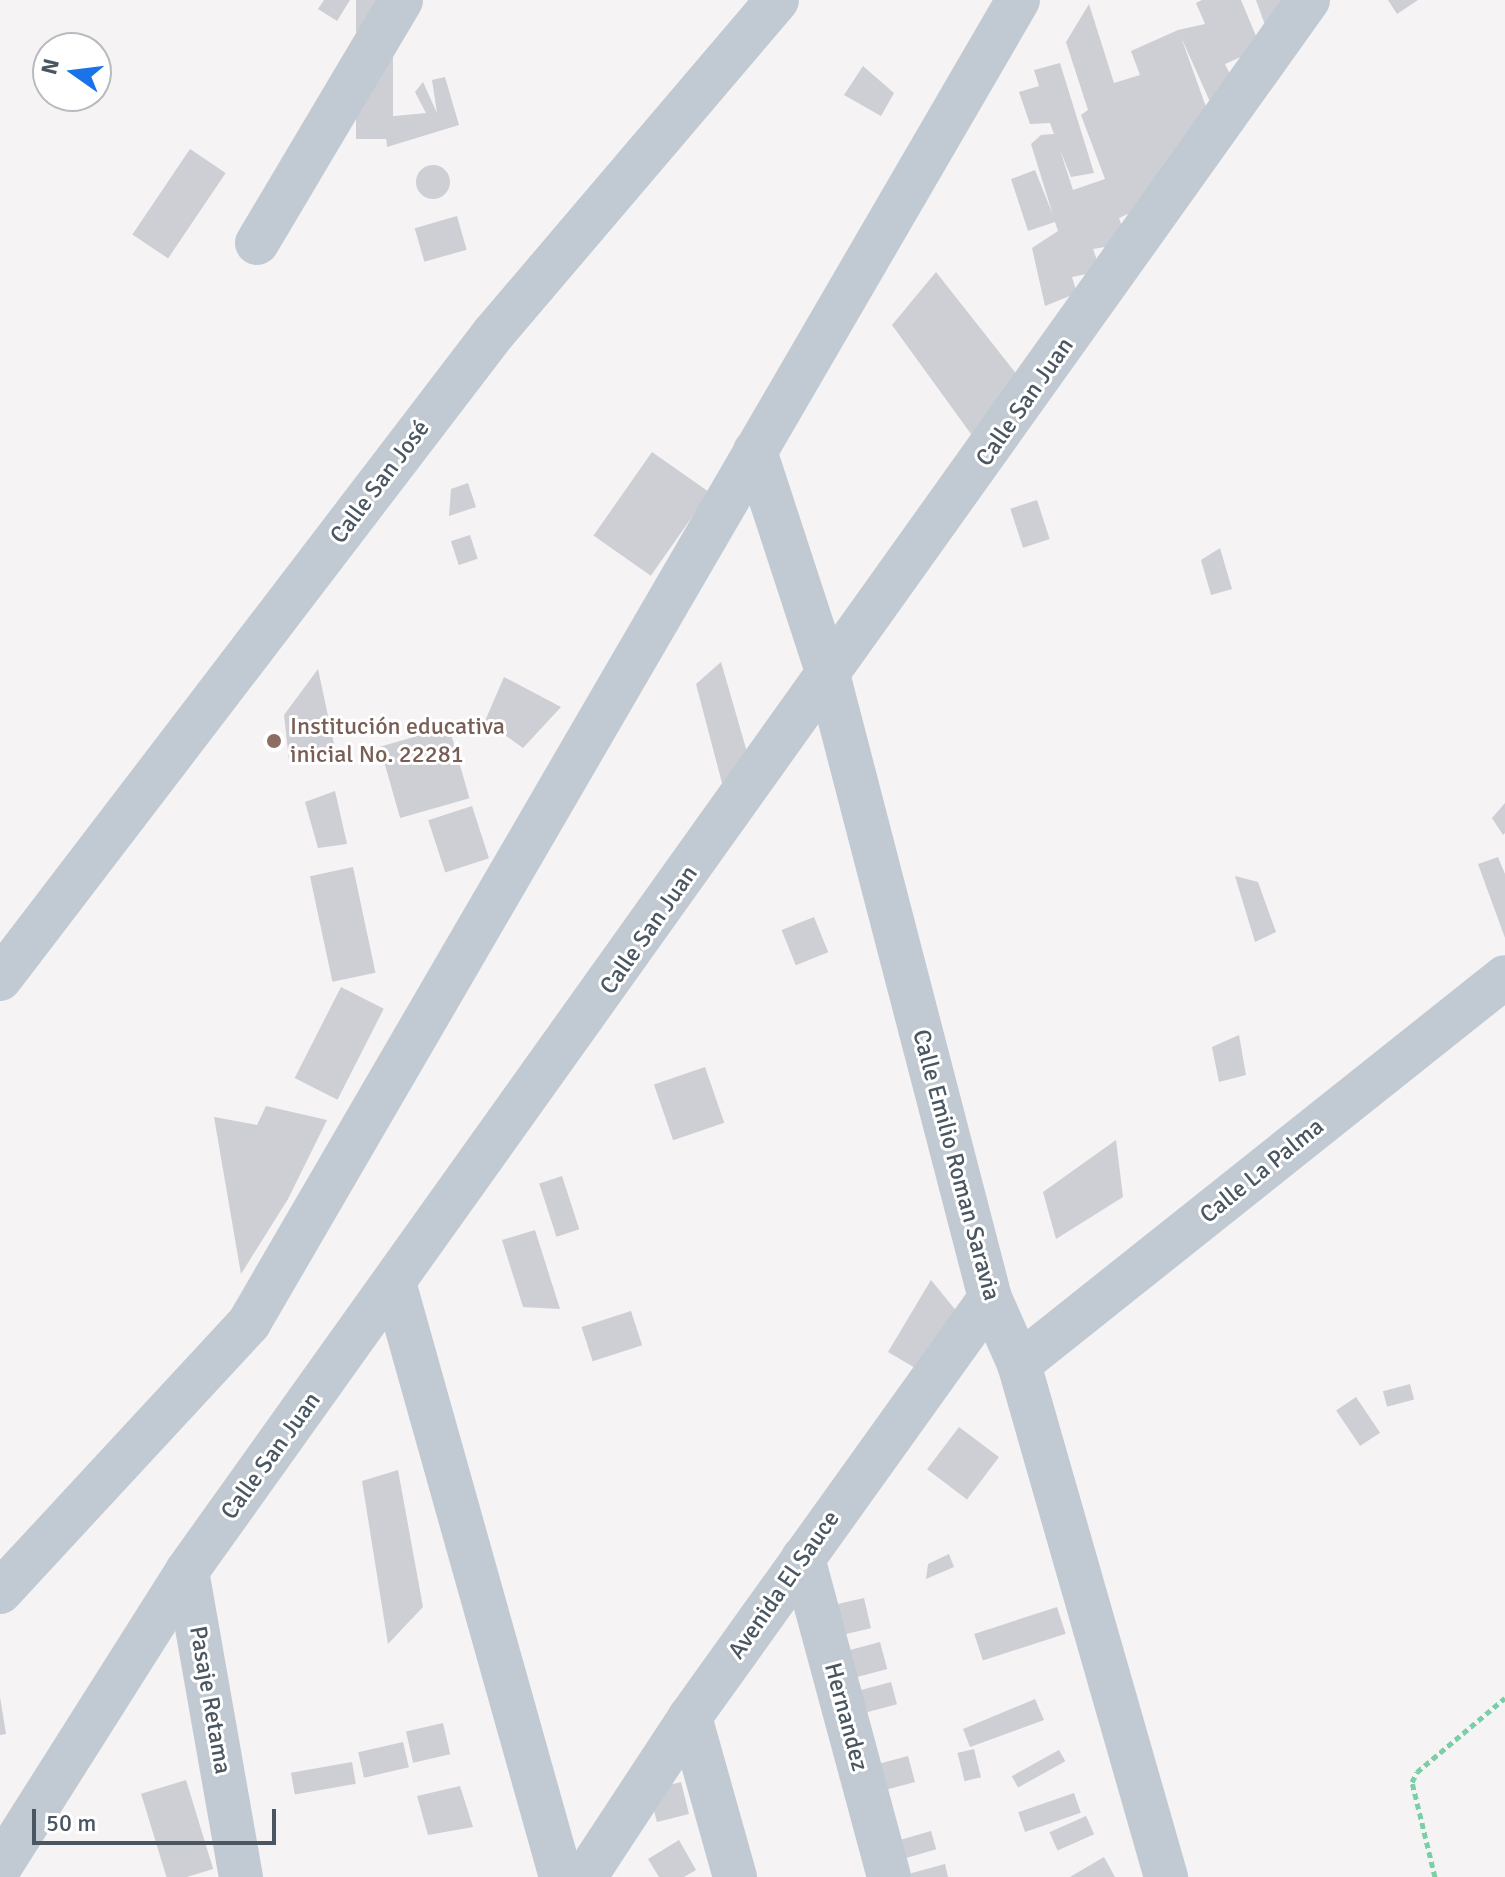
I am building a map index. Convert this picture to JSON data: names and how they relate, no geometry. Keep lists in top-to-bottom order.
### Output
{
  "streets": {
    "street": [
      "Calle San Juan",
      "Calle San José",
      "Calle Emilio Roman Saravia",
      "Calle La Palma",
      "Avenida El Sauce",
      "Pasaje Retama",
      "Hernandez"
    ]
  },
  "crossings": [
    ["Calle San Juan", "Calle Emilio Roman Saravia"],
    ["Calle San Juan", "Pasaje Retama"],
    ["Calle Emilio Roman Saravia", "Calle La Palma"],
    ["Calle Emilio Roman Saravia", "Avenida El Sauce"],
    ["Avenida El Sauce", "Hernandez"]
  ],
  "places": ["Institución educativa inicial No. 22281"],
  "scale_bar": "50 m",
  "north": "left"
}
